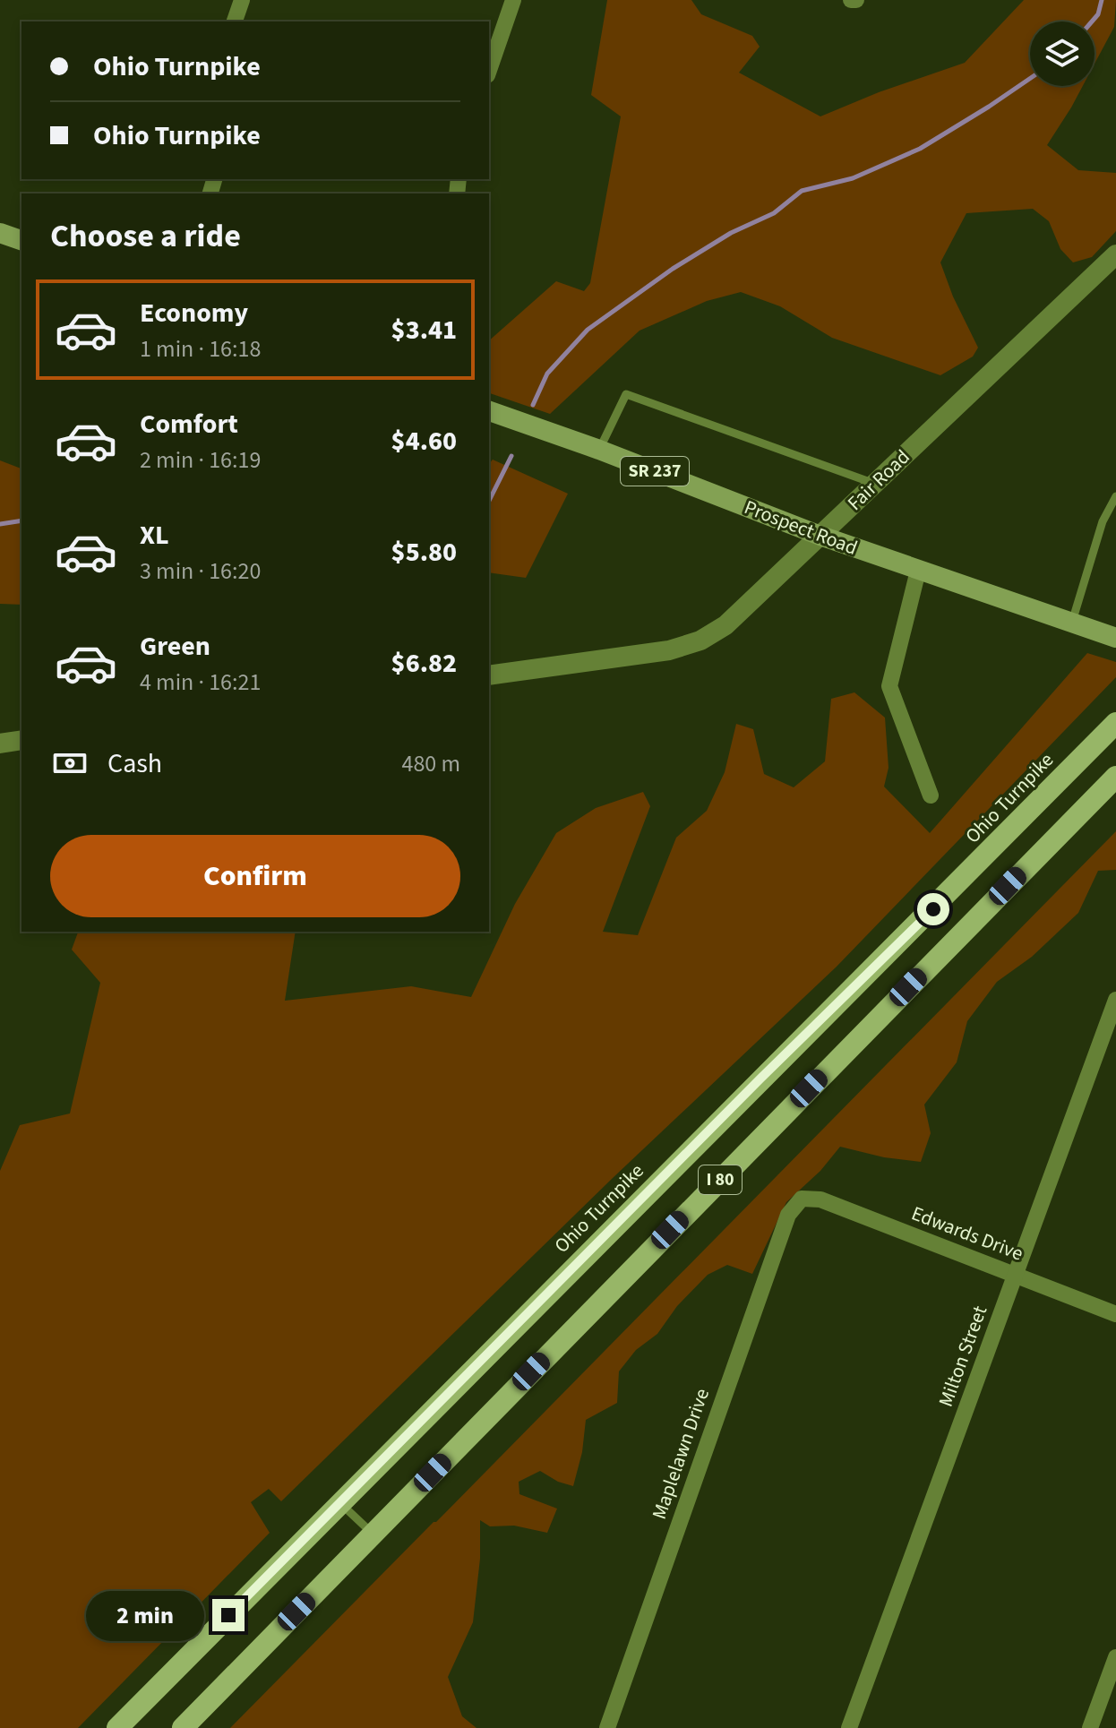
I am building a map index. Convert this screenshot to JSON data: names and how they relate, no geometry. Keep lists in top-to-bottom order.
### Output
{
  "streets": {
    "highway": ["Ohio Turnpike", "I 80"],
    "main road": ["SR 237", "Prospect Road"],
    "street": [
      "Fair Road",
      "Edwards Drive",
      "Milton Street",
      "Maplelawn Drive"
    ]
  },
  "crossings": [
    ["Fair Road", "Prospect Road"],
    ["Edwards Drive", "Milton Street"],
    ["Edwards Drive", "Maplelawn Drive"]
  ],
  "page": {
    "banner": ["Ohio Turnpike", "Ohio Turnpike"],
    "heading": "Choose a ride",
    "list": [
      {
        "name": "Economy",
        "note": "1 min · 16:18",
        "value": "$3.41"
      },
      {
        "name": "Comfort",
        "note": "2 min · 16:19",
        "value": "$4.60"
      },
      {
        "name": "XL",
        "note": "3 min · 16:20",
        "value": "$5.80"
      },
      {
        "name": "Green",
        "note": "4 min · 16:21",
        "value": "$6.82"
      }
    ],
    "pay": ["Cash", "480 m"],
    "buttons": "Confirm",
    "bubble": "2 min"
  }
}
